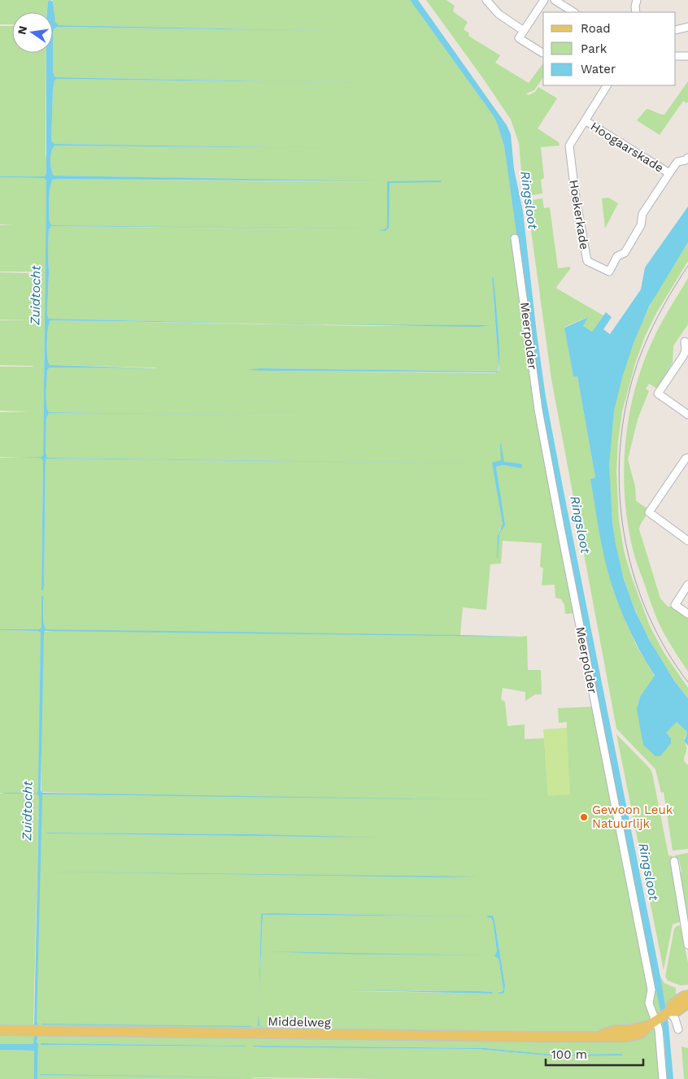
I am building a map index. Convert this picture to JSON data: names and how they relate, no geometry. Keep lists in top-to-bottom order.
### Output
{
  "streets": {
    "main road": ["Middelweg"],
    "street": ["Hoogaarskade", "Hoekerkade", "Meerpolder"]
  },
  "crossings": [
    ["Hoogaarskade", "Hoekerkade"],
    ["Meerpolder", "Middelweg"]
  ],
  "water": ["Ringsloot", "Zuidtocht"],
  "places": ["Gewoon Leuk Natuurlijk"],
  "legend": ["Road", "Park", "Water"],
  "scale_bar": "100 m",
  "north": "left"
}
